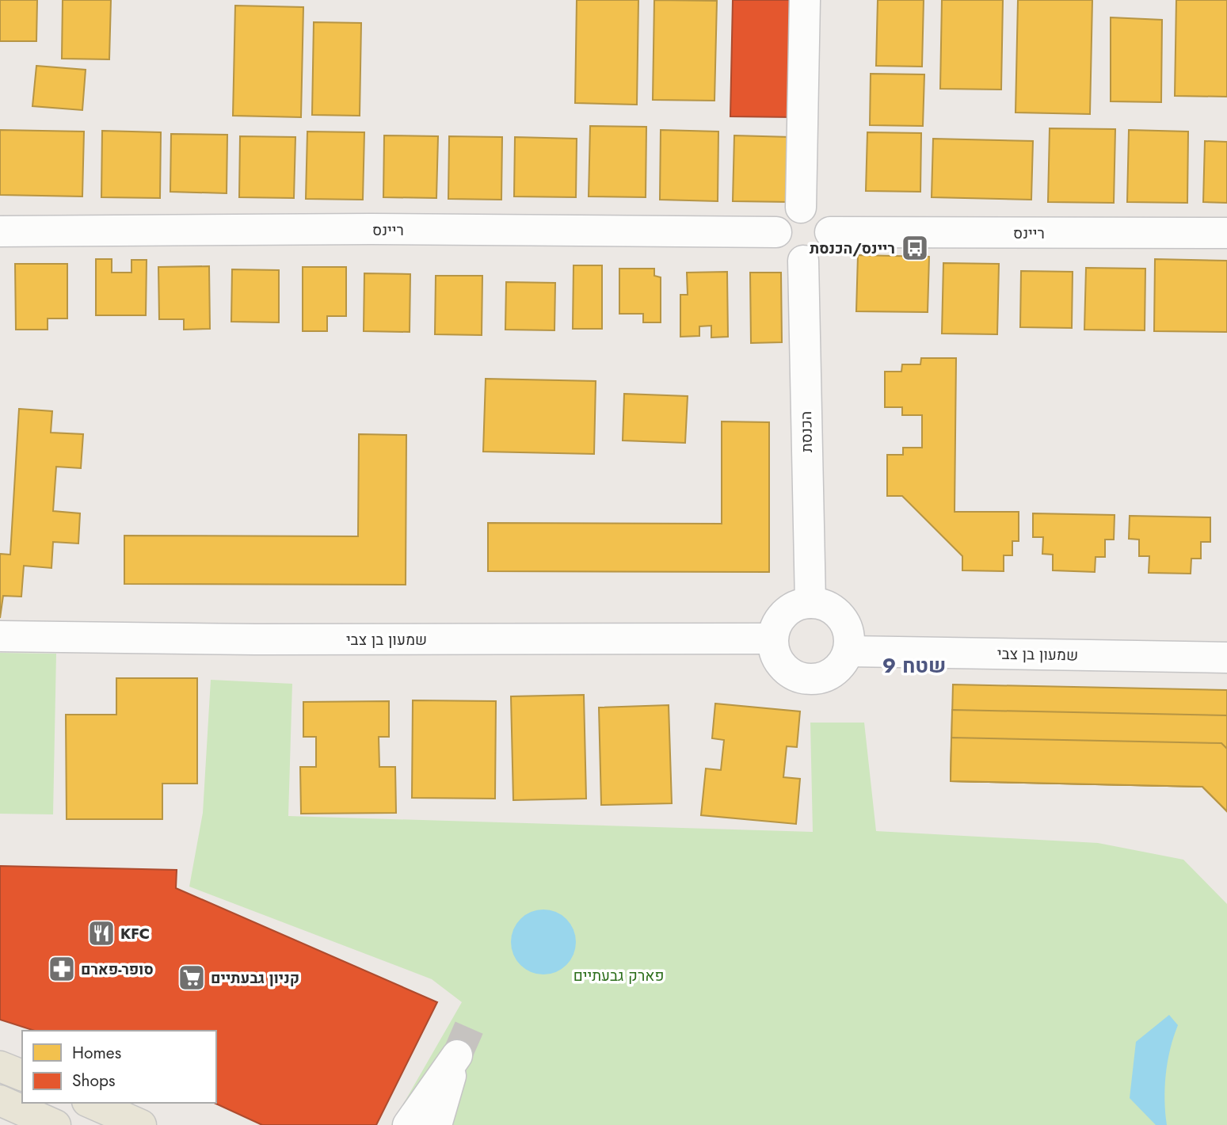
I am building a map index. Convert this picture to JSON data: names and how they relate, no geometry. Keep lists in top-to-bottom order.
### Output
{
  "streets": {
    "street": ["ריינס", "הכנסת", "שמעון בן צבי"]
  },
  "crossings": [
    ["ריינס", "הכנסת"],
    ["הכנסת", "שמעון בן צבי"]
  ],
  "districts": ["שטח 9"],
  "parks": ["פארק גבעתיים"],
  "places": {
    "bus stop": ["ריינס/הכנסת"],
    "restaurant": ["KFC"],
    "pharmacy": ["סופר-פארם"],
    "supermarket": ["קניון גבעתיים"]
  },
  "legend": ["Homes", "Shops"]
}
